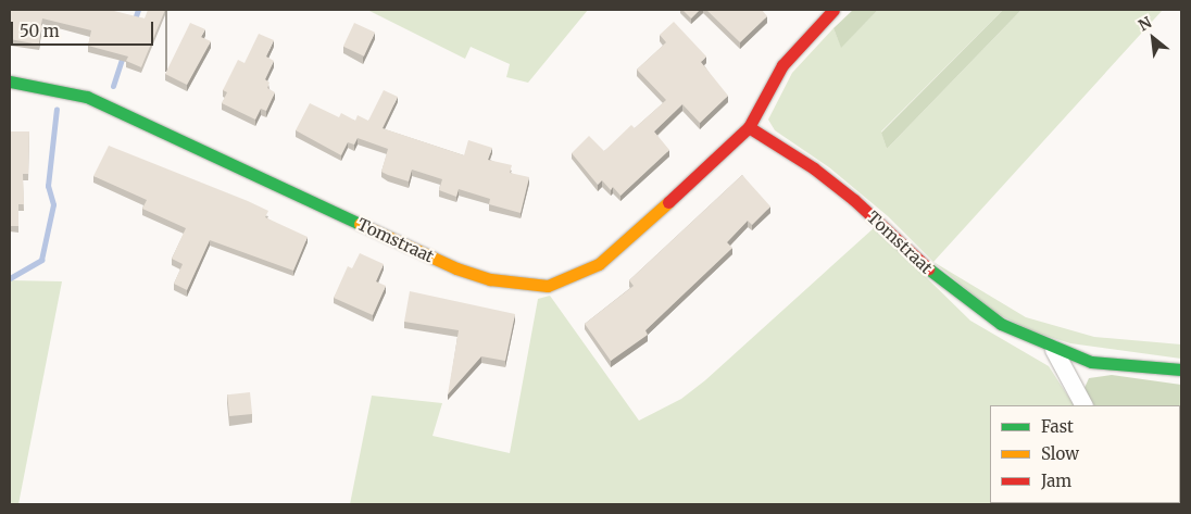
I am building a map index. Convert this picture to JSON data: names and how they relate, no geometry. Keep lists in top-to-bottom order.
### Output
{
  "streets": {
    "street": ["Tomstraat"]
  },
  "legend": ["Fast", "Slow", "Jam"],
  "scale_bar": "50 m",
  "north": "top left"
}
